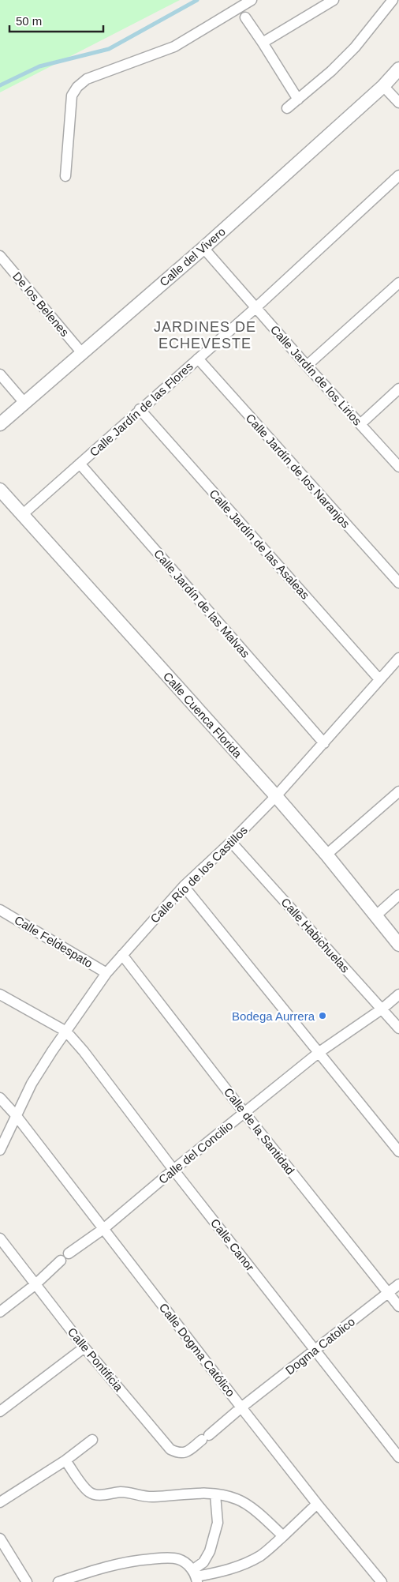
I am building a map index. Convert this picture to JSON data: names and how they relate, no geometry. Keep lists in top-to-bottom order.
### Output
{
  "streets": {
    "street": [
      "Calle del Vivero",
      "De los Belenes",
      "Calle Jardín de los Lirios",
      "Calle Jardín de las Flores",
      "Calle Jardín de los Naranjos",
      "Calle Jardín de las Asaleas",
      "Calle Jardín de las Malvas",
      "Calle Cuenca Florida",
      "Calle Río de los Castillos",
      "Calle Habichuelas",
      "Calle Feldespato",
      "Calle de la Santidad",
      "Calle del Concilio",
      "Calle Canor",
      "Dogma Catolico",
      "Calle Dogma Católico",
      "Calle Pontificia"
    ]
  },
  "crossings": [
    ["Calle del Vivero", "De los Belenes"],
    ["Calle del Vivero", "Calle Jardín de los Lirios"],
    ["Calle Jardín de los Lirios", "Calle Jardín de las Flores"],
    ["Calle Jardín de las Flores", "Calle Jardín de los Naranjos"],
    ["Calle Jardín de las Flores", "Calle Jardín de las Asaleas"],
    ["Calle Jardín de las Flores", "Calle Jardín de las Malvas"],
    ["Calle Jardín de las Flores", "Calle Cuenca Florida"],
    ["Calle Jardín de las Asaleas", "Calle Río de los Castillos"],
    ["Calle Jardín de las Malvas", "Calle Río de los Castillos"],
    ["Calle Cuenca Florida", "Calle Río de los Castillos"],
    ["Calle Río de los Castillos", "Calle Habichuelas"],
    ["Calle Río de los Castillos", "Calle Feldespato"],
    ["Calle Río de los Castillos", "Calle de la Santidad"],
    ["Calle Río de los Castillos", "Calle Canor"],
    ["Calle Río de los Castillos", "Calle Dogma Católico"],
    ["Calle Habichuelas", "Calle del Concilio"],
    ["Calle de la Santidad", "Calle del Concilio"],
    ["Calle de la Santidad", "Dogma Catolico"],
    ["Calle del Concilio", "Calle Canor"],
    ["Calle del Concilio", "Calle Dogma Católico"],
    ["Calle Canor", "Dogma Catolico"],
    ["Dogma Catolico", "Calle Dogma Católico"],
    ["Dogma Catolico", "Calle Pontificia"],
    ["Calle Dogma Católico", "Calle Pontificia"]
  ],
  "districts": ["JARDINES DE ECHEVESTE"],
  "places": ["Bodega Aurrera"],
  "scale_bar": "50 m"
}
